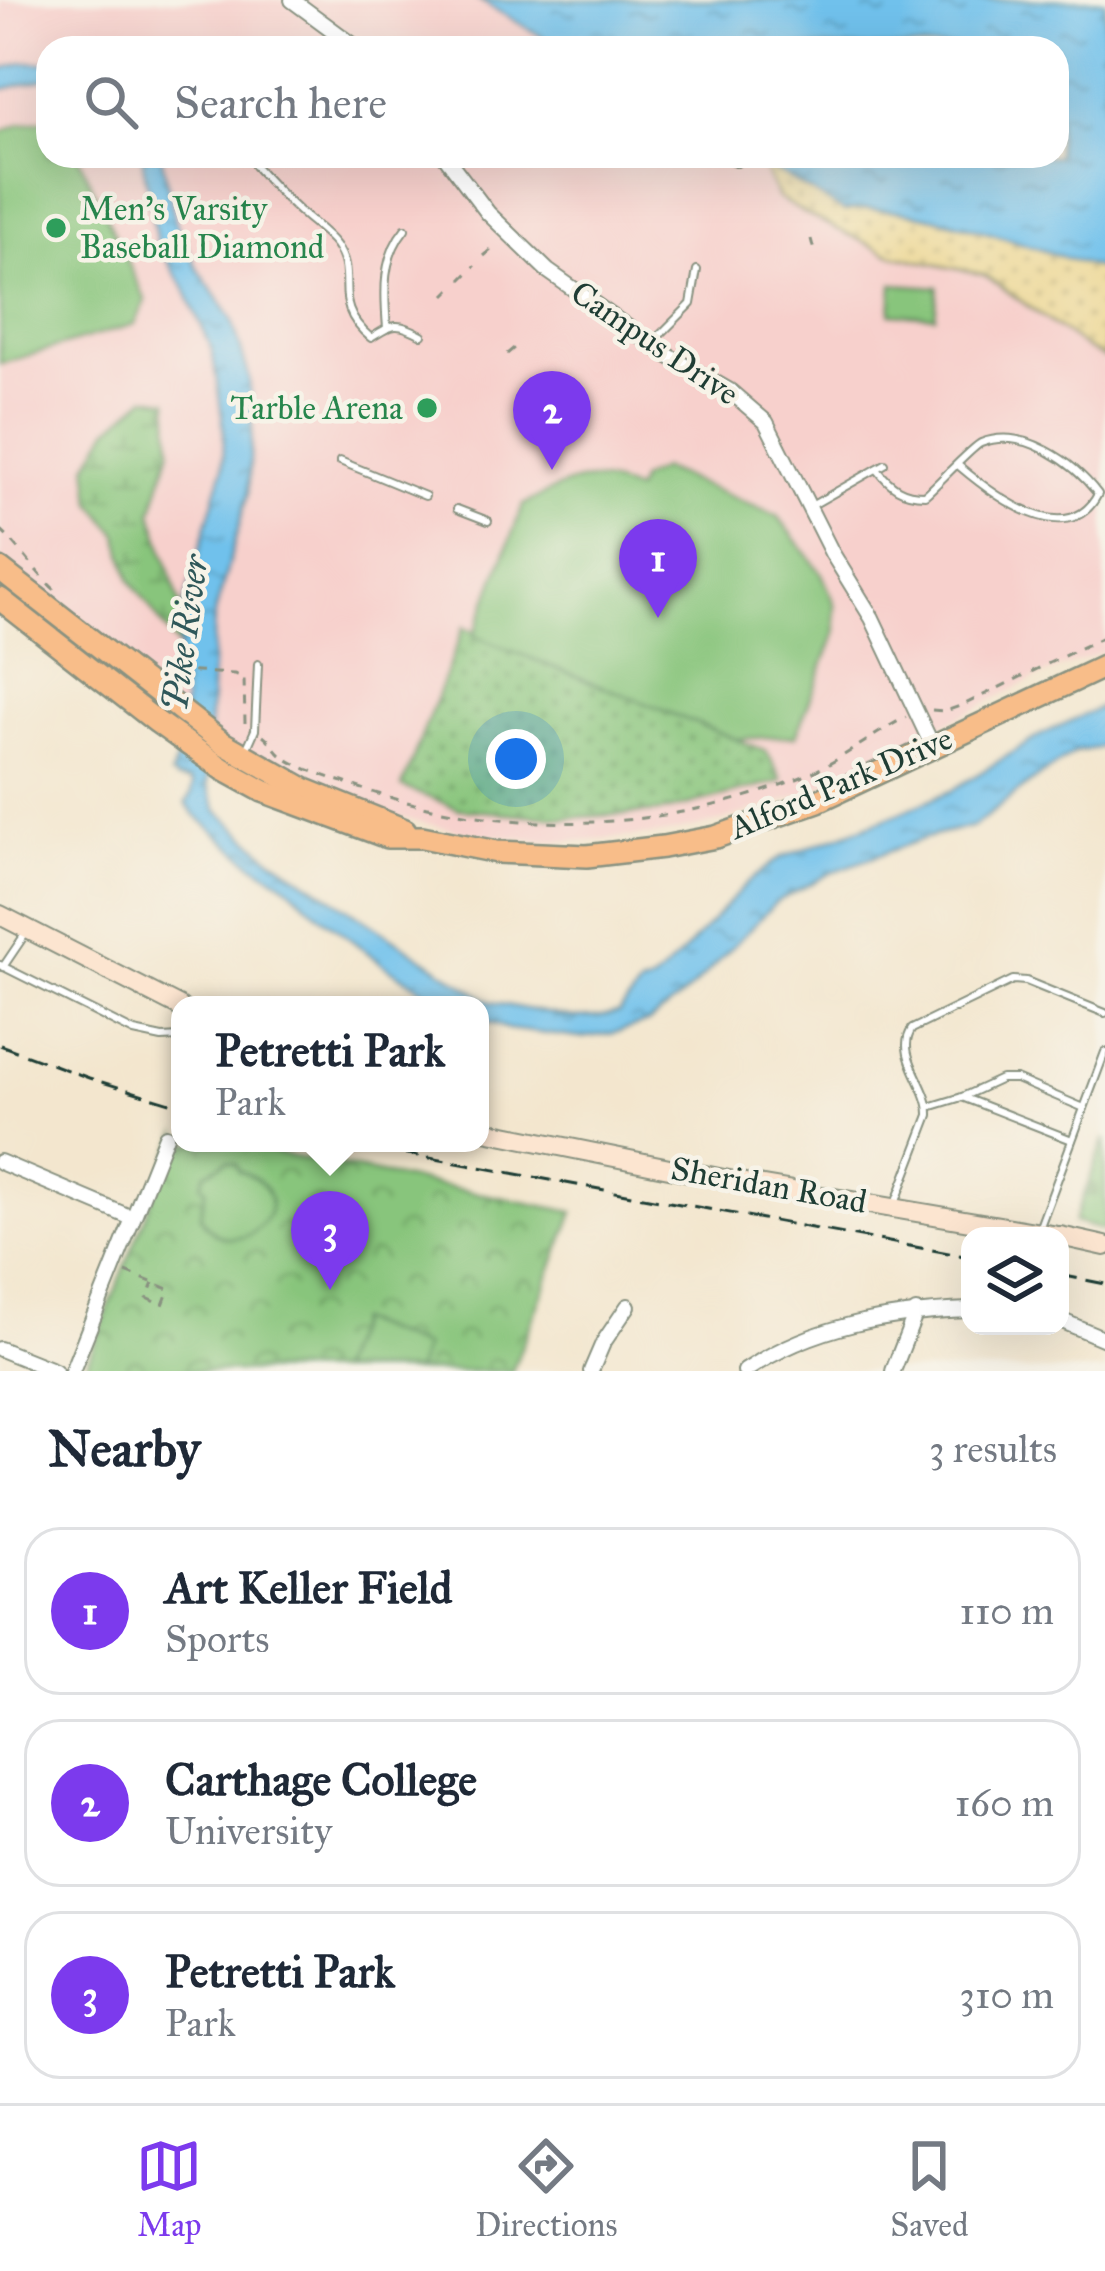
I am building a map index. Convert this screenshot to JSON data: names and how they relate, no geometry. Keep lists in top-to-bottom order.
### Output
{
  "streets": {
    "main road": ["Alford Park Drive"],
    "street": ["Campus Drive", "Sheridan Road"]
  },
  "crossings": [
    ["Campus Drive", "Alford Park Drive"]
  ],
  "water": ["Pike River"],
  "places": ["Men's Varsity Baseball Diamond", "Tarble Arena"],
  "page": {
    "search": "Search here",
    "pins": ["2", "1", "3"],
    "popup": ["Petretti Park", "Park"],
    "heading": ["Nearby", "3 results"],
    "list": [
      {
        "mark": "1",
        "name": "Art Keller Field",
        "note": "Sports",
        "value": "110 m"
      },
      {
        "mark": "2",
        "name": "Carthage College",
        "note": "University",
        "value": "160 m"
      },
      {
        "mark": "3",
        "name": "Petretti Park",
        "note": "Park",
        "value": "310 m"
      }
    ],
    "nav": ["Map", "Directions", "Saved"]
  }
}
